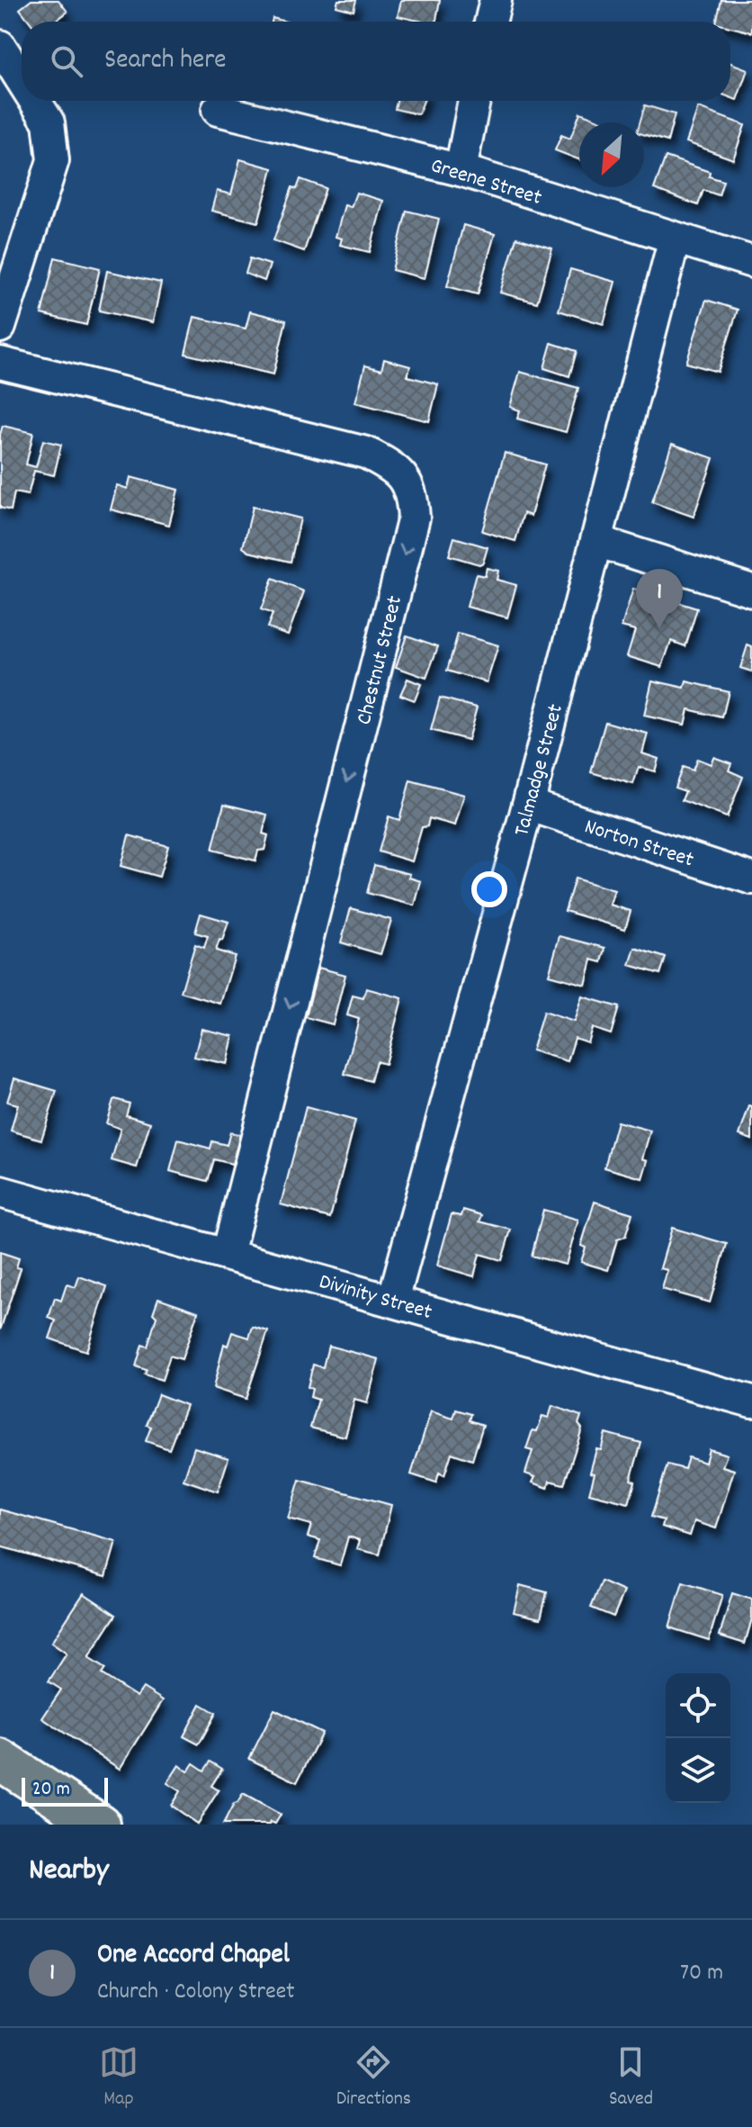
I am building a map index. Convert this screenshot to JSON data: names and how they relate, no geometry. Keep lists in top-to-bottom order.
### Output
{
  "streets": {
    "street": [
      "Greene Street",
      "Chestnut Street",
      "Talmadge Street",
      "Norton Street",
      "Divinity Street"
    ]
  },
  "crossings": [
    ["Greene Street", "Talmadge Street"],
    ["Chestnut Street", "Divinity Street"],
    ["Talmadge Street", "Norton Street"],
    ["Talmadge Street", "Divinity Street"]
  ],
  "scale_bar": "20 m",
  "north": "bottom left",
  "page": {
    "search": "Search here",
    "pins": "1",
    "scale": "20 m",
    "heading": "Nearby",
    "list": [
      {
        "mark": "1",
        "name": "One Accord Chapel",
        "note": "Church · Colony Street",
        "value": "70 m"
      }
    ],
    "nav": ["Map", "Directions", "Saved"]
  }
}
